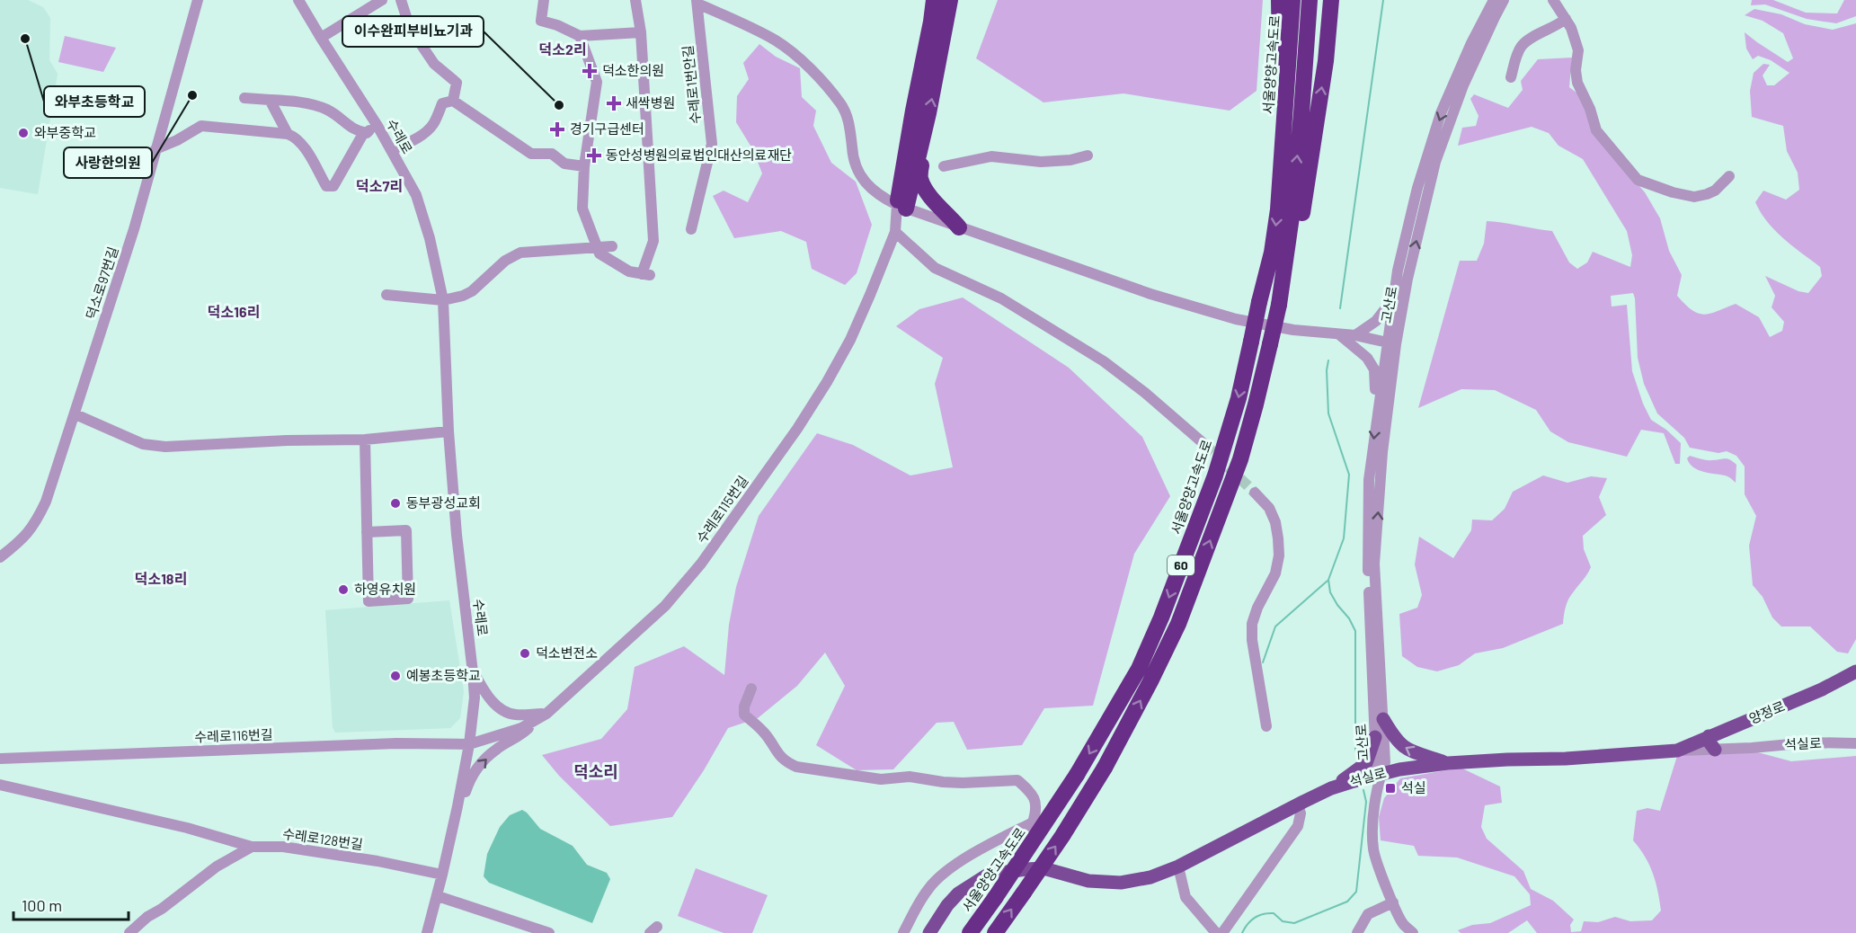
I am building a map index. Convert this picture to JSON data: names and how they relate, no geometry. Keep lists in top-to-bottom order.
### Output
{
  "streets": {
    "highway": ["서울양양고속도로", "60"],
    "main road": ["양정로", "석실로"],
    "street": [
      "수레로1번안길",
      "수레로",
      "덕소로97번길",
      "고산로",
      "수레로115번길",
      "수레로116번길",
      "수레로128번길"
    ]
  },
  "crossings": [
    ["수레로", "수레로115번길"],
    ["수레로", "수레로116번길"],
    ["수레로", "수레로128번길"],
    ["고산로", "석실로"],
    ["수레로115번길", "수레로116번길"],
    ["양정로", "석실로"]
  ],
  "districts": [
    "덕소2리",
    "덕소7리",
    "덕소16리",
    "덕소18리",
    "덕소리"
  ],
  "places": {
    "other": [
      "와부초등학교",
      "사랑한의원",
      "이수완피부비뇨기과",
      "와부중학교",
      "동부광성교회",
      "하영유치원",
      "덕소변전소",
      "예봉초등학교"
    ],
    "health": [
      "덕소한의원",
      "새싹병원",
      "경기구급센터",
      "동안성병원의료법인대산의료재단"
    ],
    "transit": ["석실"]
  },
  "scale_bar": "100 m"
}
